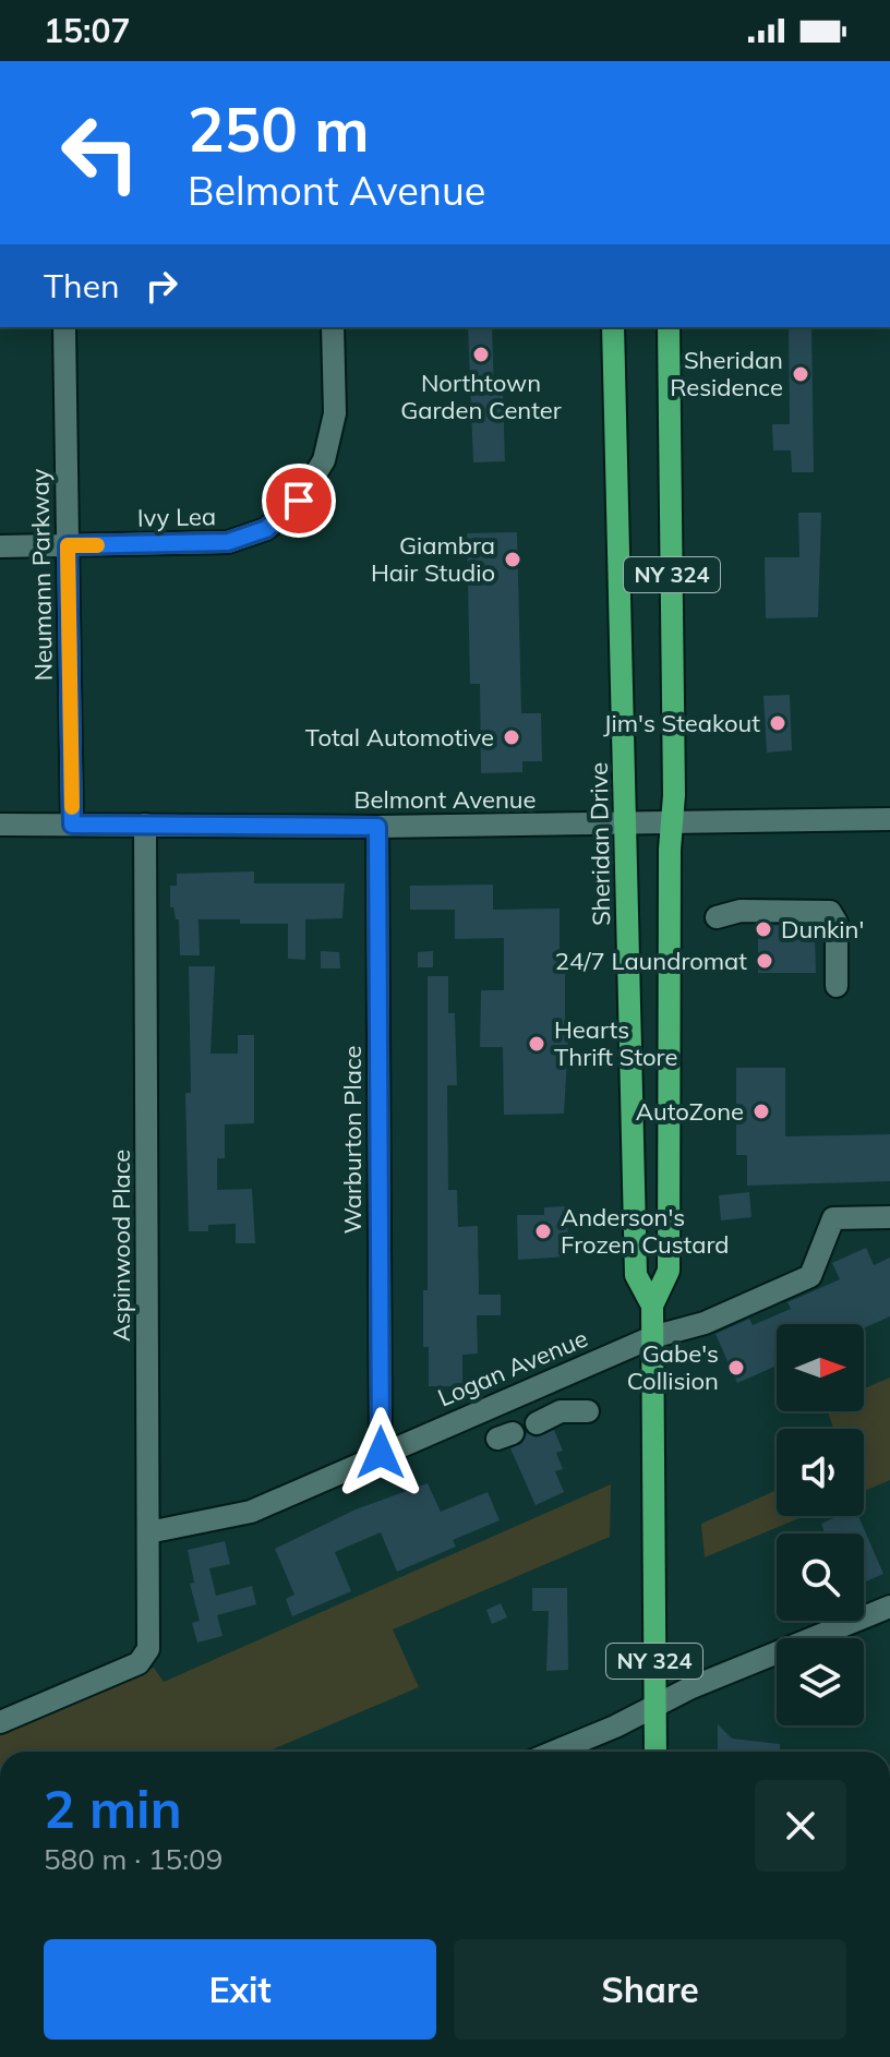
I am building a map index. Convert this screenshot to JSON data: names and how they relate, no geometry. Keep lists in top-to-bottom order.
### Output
{
  "streets": {
    "main road": ["NY 324", "Sheridan Drive"],
    "street": [
      "Ivy Lea",
      "Neumann Parkway",
      "Belmont Avenue",
      "Warburton Place",
      "Aspinwood Place",
      "Logan Avenue"
    ]
  },
  "crossings": [
    ["Ivy Lea", "Neumann Parkway"],
    ["Neumann Parkway", "Belmont Avenue"],
    ["Belmont Avenue", "Sheridan Drive"],
    ["Belmont Avenue", "Warburton Place"],
    ["Belmont Avenue", "Aspinwood Place"],
    ["Sheridan Drive", "Logan Avenue"],
    ["Warburton Place", "Logan Avenue"],
    ["Aspinwood Place", "Logan Avenue"]
  ],
  "places": [
    "Northtown Garden Center",
    "Sheridan Residence",
    "Giambra Hair Studio",
    "Jim's Steakout",
    "Total Automotive",
    "Dunkin'",
    "24/7 Laundromat",
    "Hearts Thrift Store",
    "AutoZone",
    "Anderson's Frozen Custard",
    "Gabe's Collision"
  ],
  "north": "right",
  "page": {
    "status": "15:07",
    "turn": ["250 m", "Belmont Avenue"],
    "then": "Then",
    "heading": ["2 min", "580 m · 15:09"],
    "buttons": ["Exit", "Share"]
  }
}
